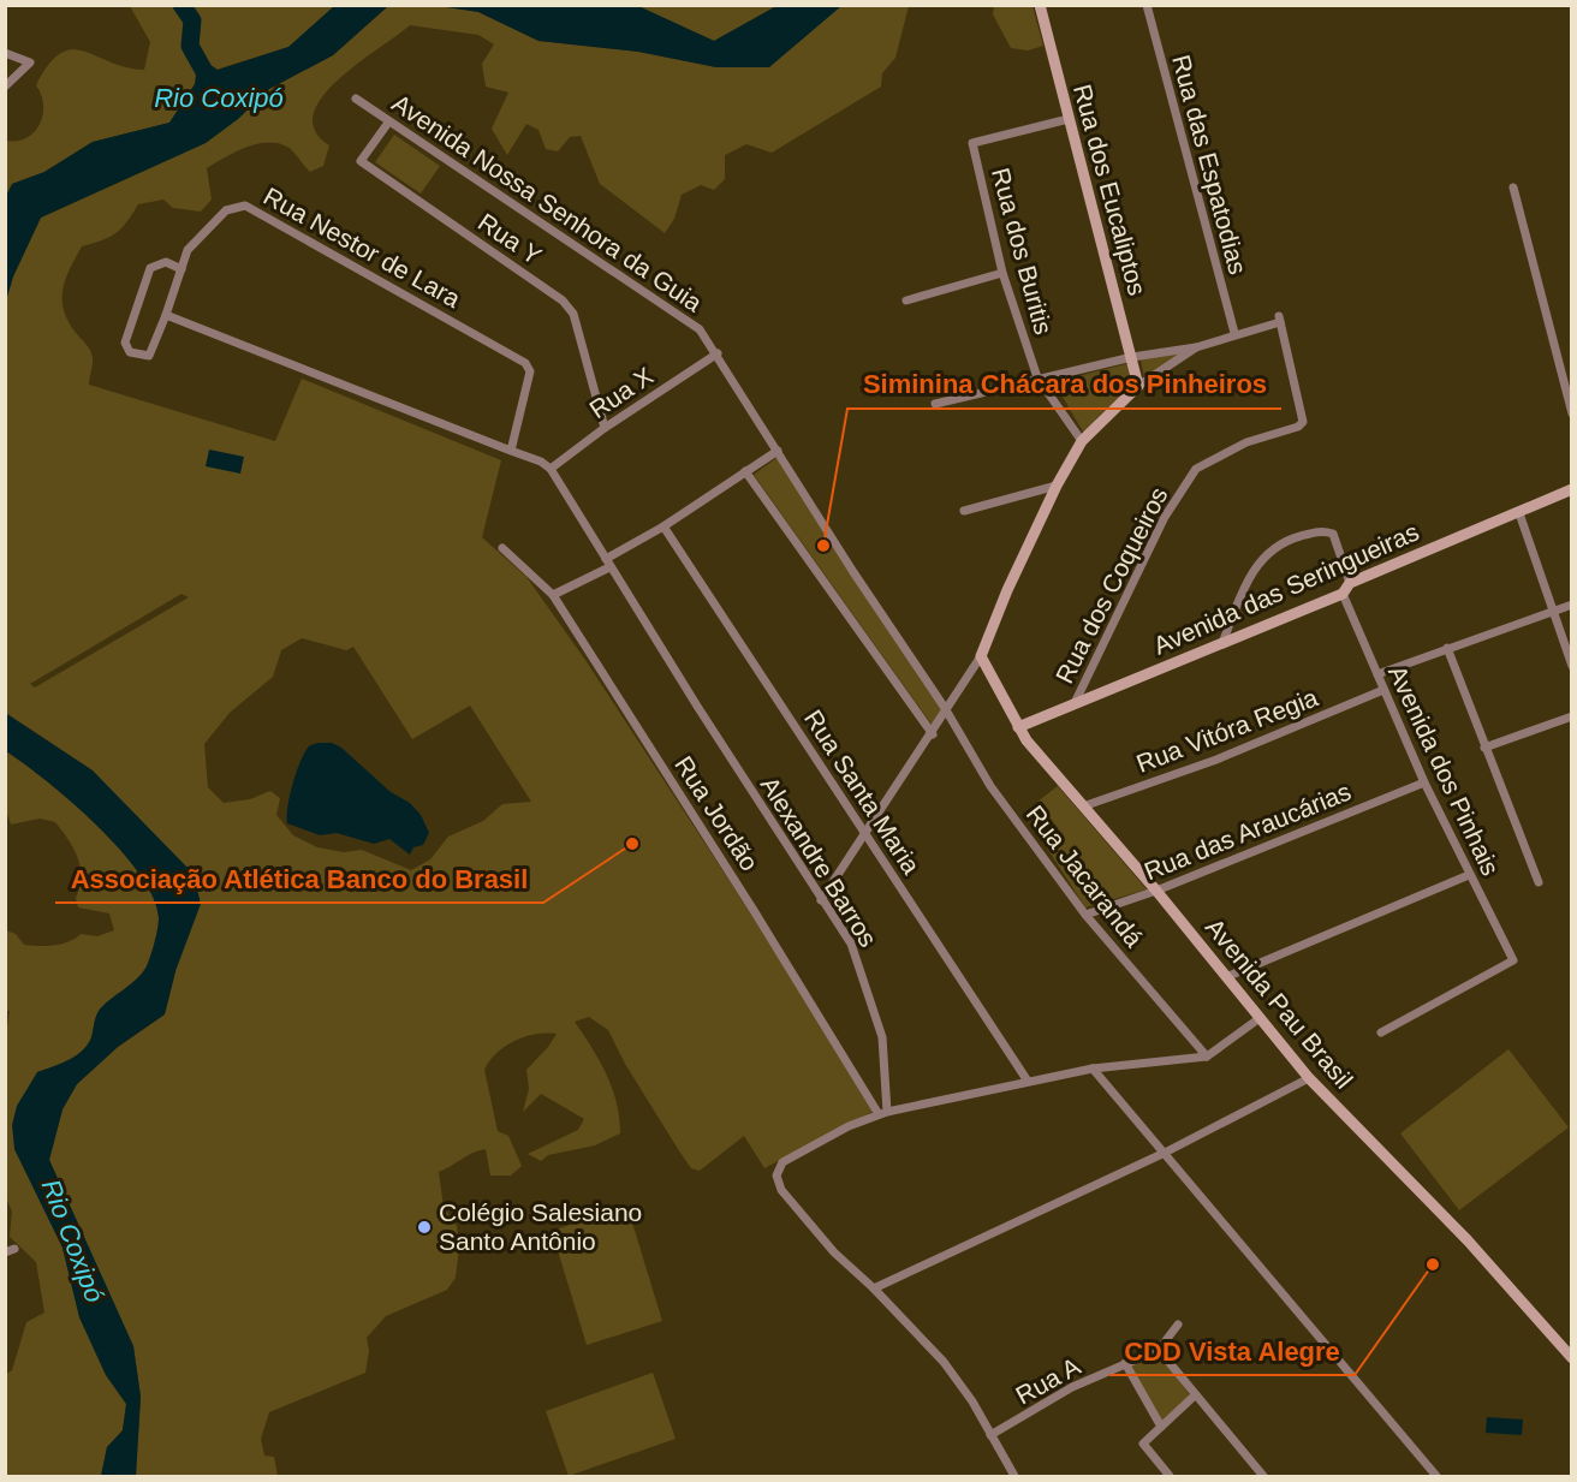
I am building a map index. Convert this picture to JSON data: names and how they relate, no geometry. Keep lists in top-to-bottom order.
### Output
{
  "streets": {
    "street": [
      "Rua das Espatodias",
      "Rua dos Eucaliptos",
      "Avenida Nossa Senhora da Guia",
      "Rua Y",
      "Rua Nestor de Lara",
      "Rua dos Buritis",
      "Rua X",
      "Rua dos Coqueiros",
      "Avenida das Seringueiras",
      "Rua Vitóra Regia",
      "Avenida dos Pinhais",
      "Rua Santa Maria",
      "Rua Jordão",
      "Rua das Araucárias",
      "Alexandre Barros",
      "Rua Jacarandá",
      "Avenida Pau Brasil",
      "Rua A"
    ]
  },
  "crossings": [
    ["Rua das Espatodias", "Rua dos Coqueiros"],
    ["Rua dos Eucaliptos", "Rua dos Buritis"],
    ["Avenida Nossa Senhora da Guia", "Rua Y"],
    ["Avenida Nossa Senhora da Guia", "Rua X"],
    ["Avenida Nossa Senhora da Guia", "Rua Jacarandá"],
    ["Rua Y", "Rua X"],
    ["Rua X", "Alexandre Barros"],
    ["Rua dos Coqueiros", "Avenida das Seringueiras"],
    ["Avenida das Seringueiras", "Avenida dos Pinhais"],
    ["Avenida das Seringueiras", "Avenida Pau Brasil"],
    ["Rua Vitóra Regia", "Avenida dos Pinhais"],
    ["Rua Vitóra Regia", "Avenida Pau Brasil"],
    ["Avenida dos Pinhais", "Rua das Araucárias"],
    ["Rua Jordão", "Alexandre Barros"],
    ["Rua das Araucárias", "Rua Jacarandá"],
    ["Rua das Araucárias", "Avenida Pau Brasil"]
  ],
  "water": ["Rio Coxipó"],
  "places": [
    "Siminina Chácara dos Pinheiros",
    "Associação Atlética Banco do Brasil",
    "Colégio Salesiano Santo Antônio",
    "CDD Vista Alegre"
  ]
}
